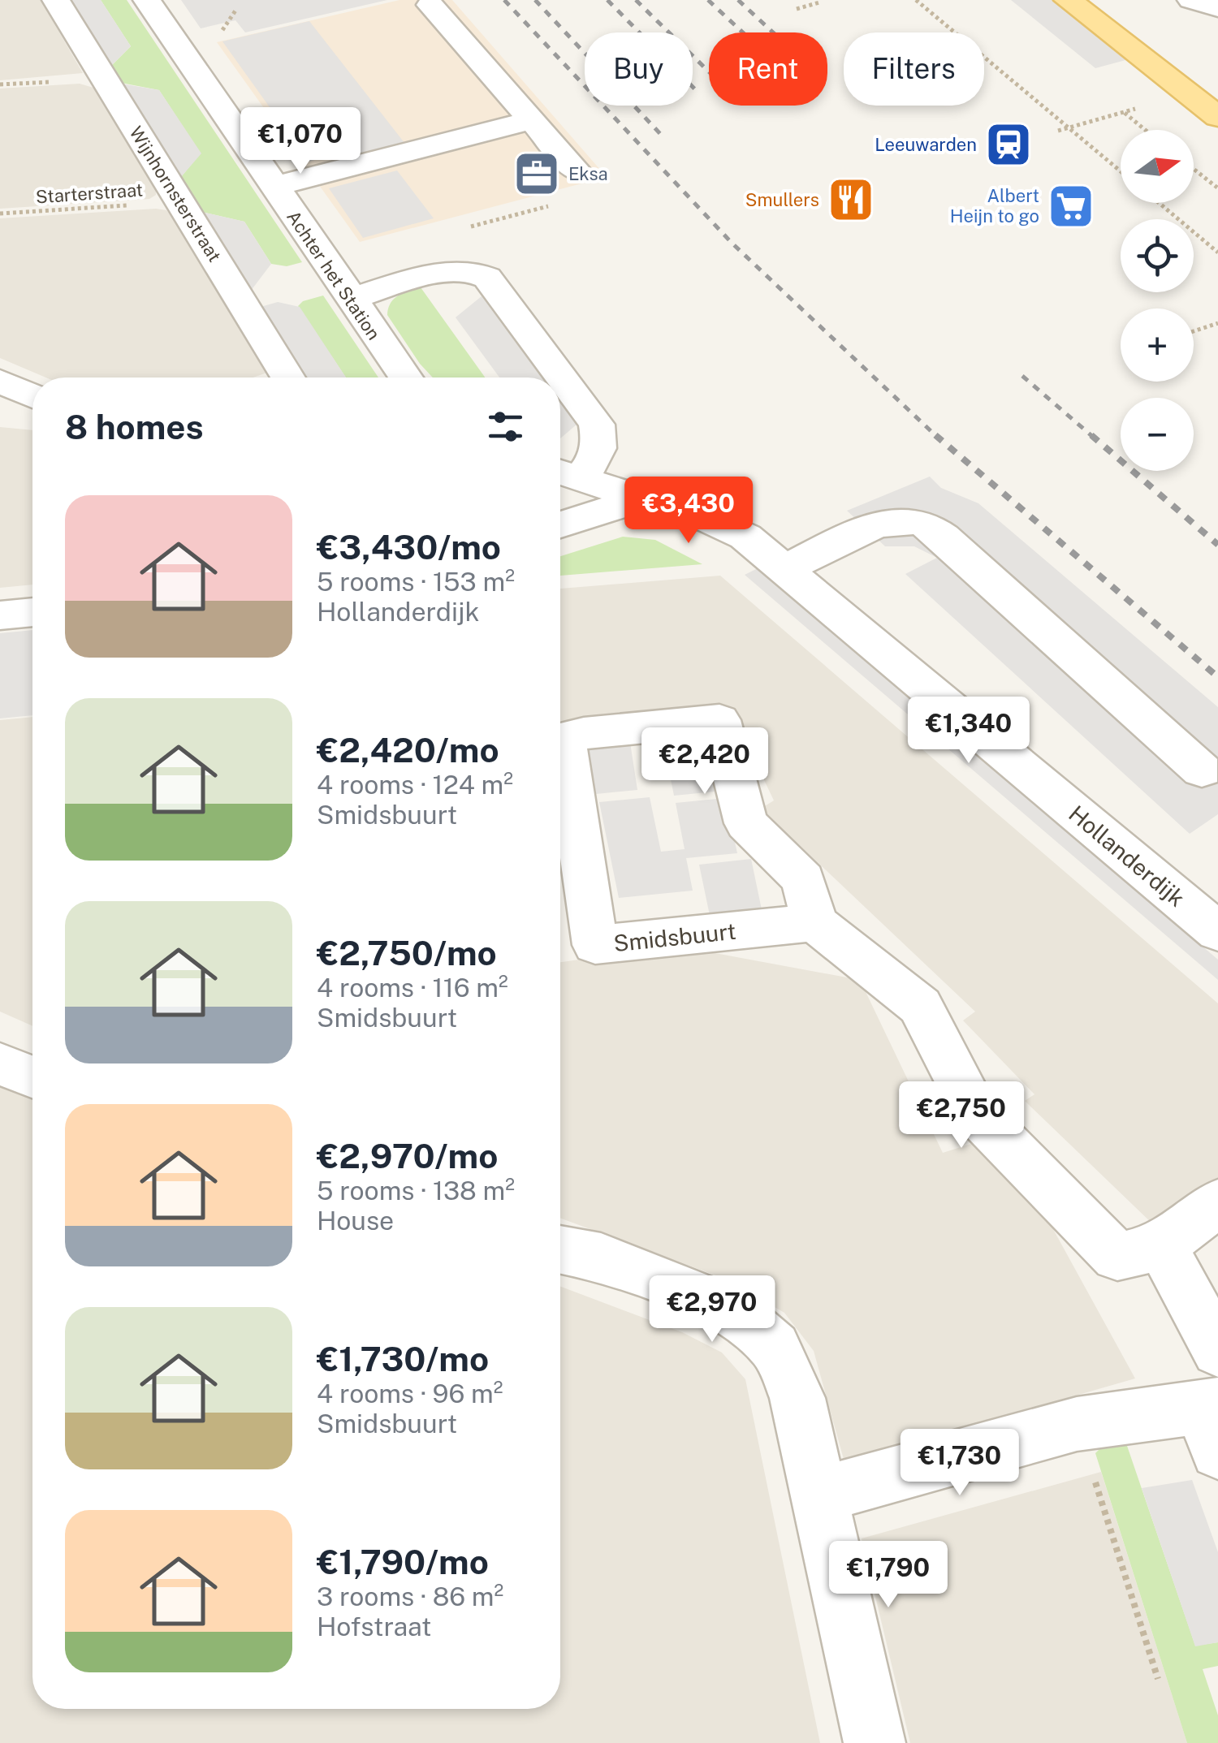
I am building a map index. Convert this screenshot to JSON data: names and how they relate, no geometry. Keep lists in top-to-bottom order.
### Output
{
  "streets": {
    "street": [
      "Wijnhornsterstraat",
      "Achter het Station",
      "Hollanderdijk",
      "Smidsbuurt"
    ],
    "path": ["Starterstraat"]
  },
  "crossings": [
    ["Starterstraat", "Wijnhornsterstraat"]
  ],
  "places": {
    "station": ["Leeuwarden"],
    "office": ["Eksa"],
    "restaurant": ["Smullers"],
    "supermarket": ["Albert Heijn to go"]
  },
  "north": "right",
  "page": {
    "chip": ["Buy", "Rent", "Filters"],
    "price": [
      "€1,070",
      "€3,430",
      "€1,340",
      "€2,420",
      "€2,750",
      "€2,970",
      "€1,730",
      "€1,790"
    ],
    "map_buttons": ["+", "−"],
    "heading": "8 homes",
    "list": [
      {
        "name": "€3,430/mo",
        "note": "5 rooms · 153 m² · Hollanderdijk"
      },
      {
        "name": "€2,420/mo",
        "note": "4 rooms · 124 m² · Smidsbuurt"
      },
      {
        "name": "€2,750/mo",
        "note": "4 rooms · 116 m² · Smidsbuurt"
      },
      {
        "name": "€2,970/mo",
        "note": "5 rooms · 138 m² · House"
      },
      {
        "name": "€1,730/mo",
        "note": "4 rooms · 96 m² · Smidsbuurt"
      },
      {
        "name": "€1,790/mo",
        "note": "3 rooms · 86 m² · Hofstraat"
      }
    ]
  }
}
